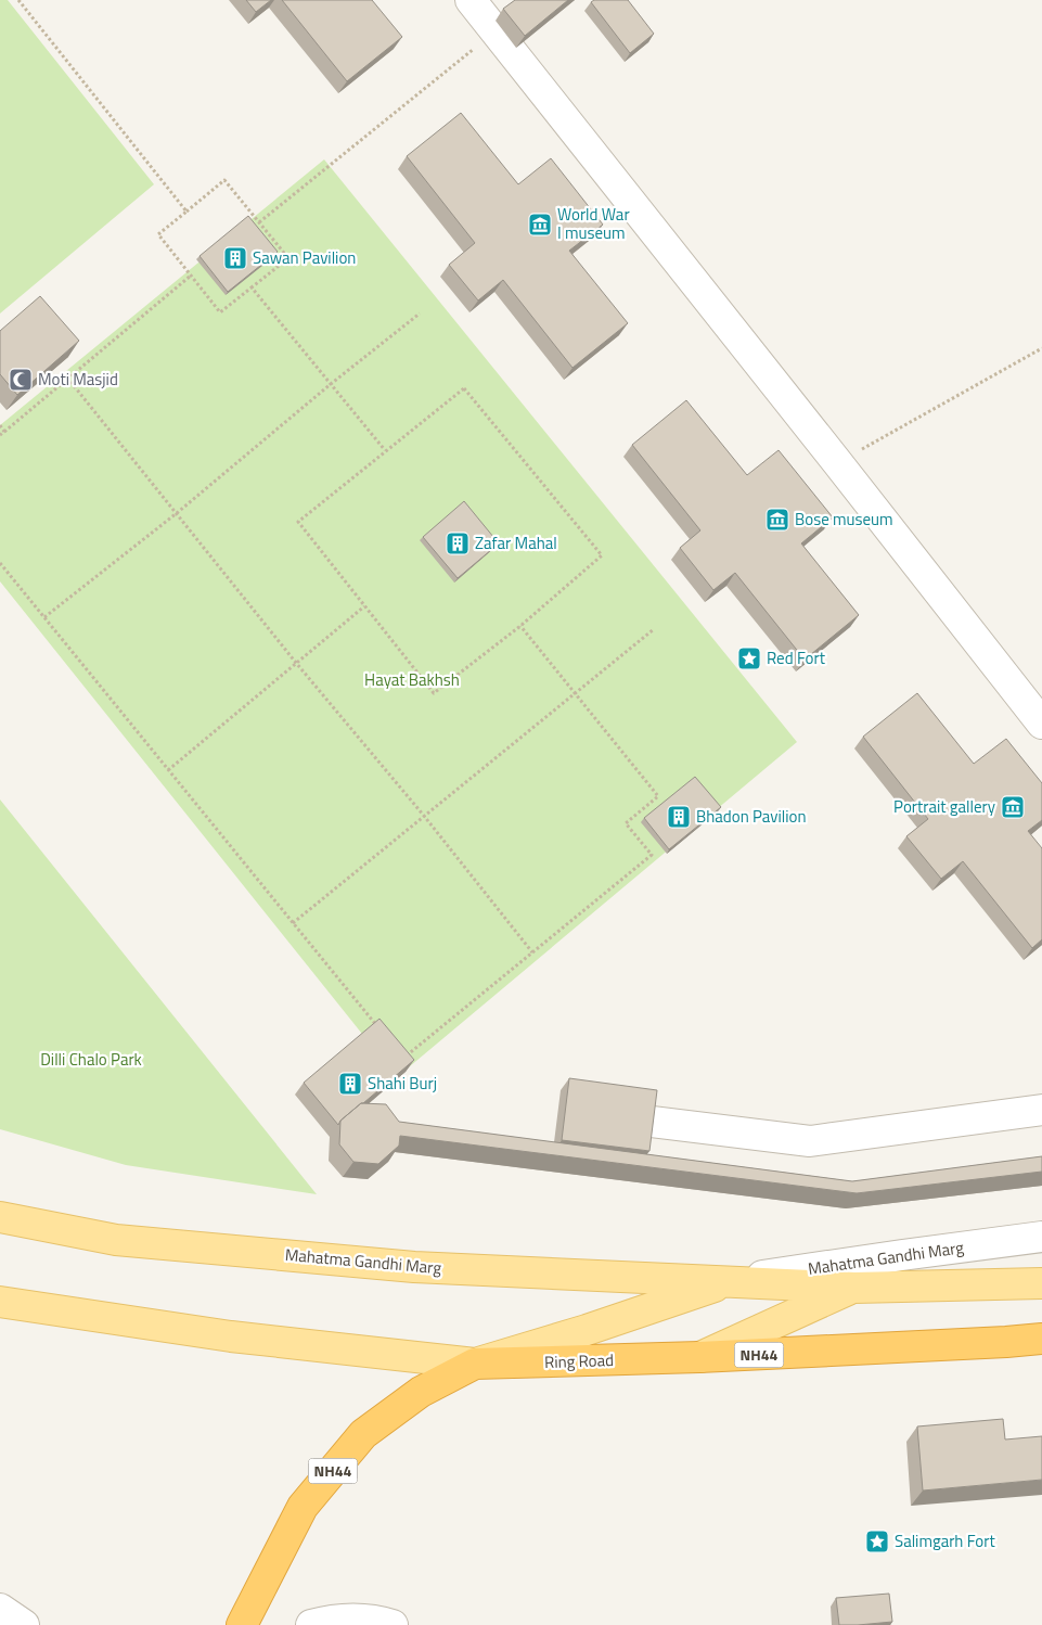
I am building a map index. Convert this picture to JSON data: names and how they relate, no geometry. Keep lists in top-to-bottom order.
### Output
{
  "streets": {
    "highway": ["NH44", "Ring Road"],
    "main road": ["Mahatma Gandhi Marg"]
  },
  "parks": ["Hayat Bakhsh", "Dilli Chalo Park"],
  "places": {
    "museum": ["World War I museum", "Bose museum", "Portrait gallery"],
    "building": [
      "Sawan Pavilion",
      "Zafar Mahal",
      "Bhadon Pavilion",
      "Shahi Burj"
    ],
    "mosque": ["Moti Masjid"],
    "place": ["Red Fort", "Salimgarh Fort"]
  }
}
